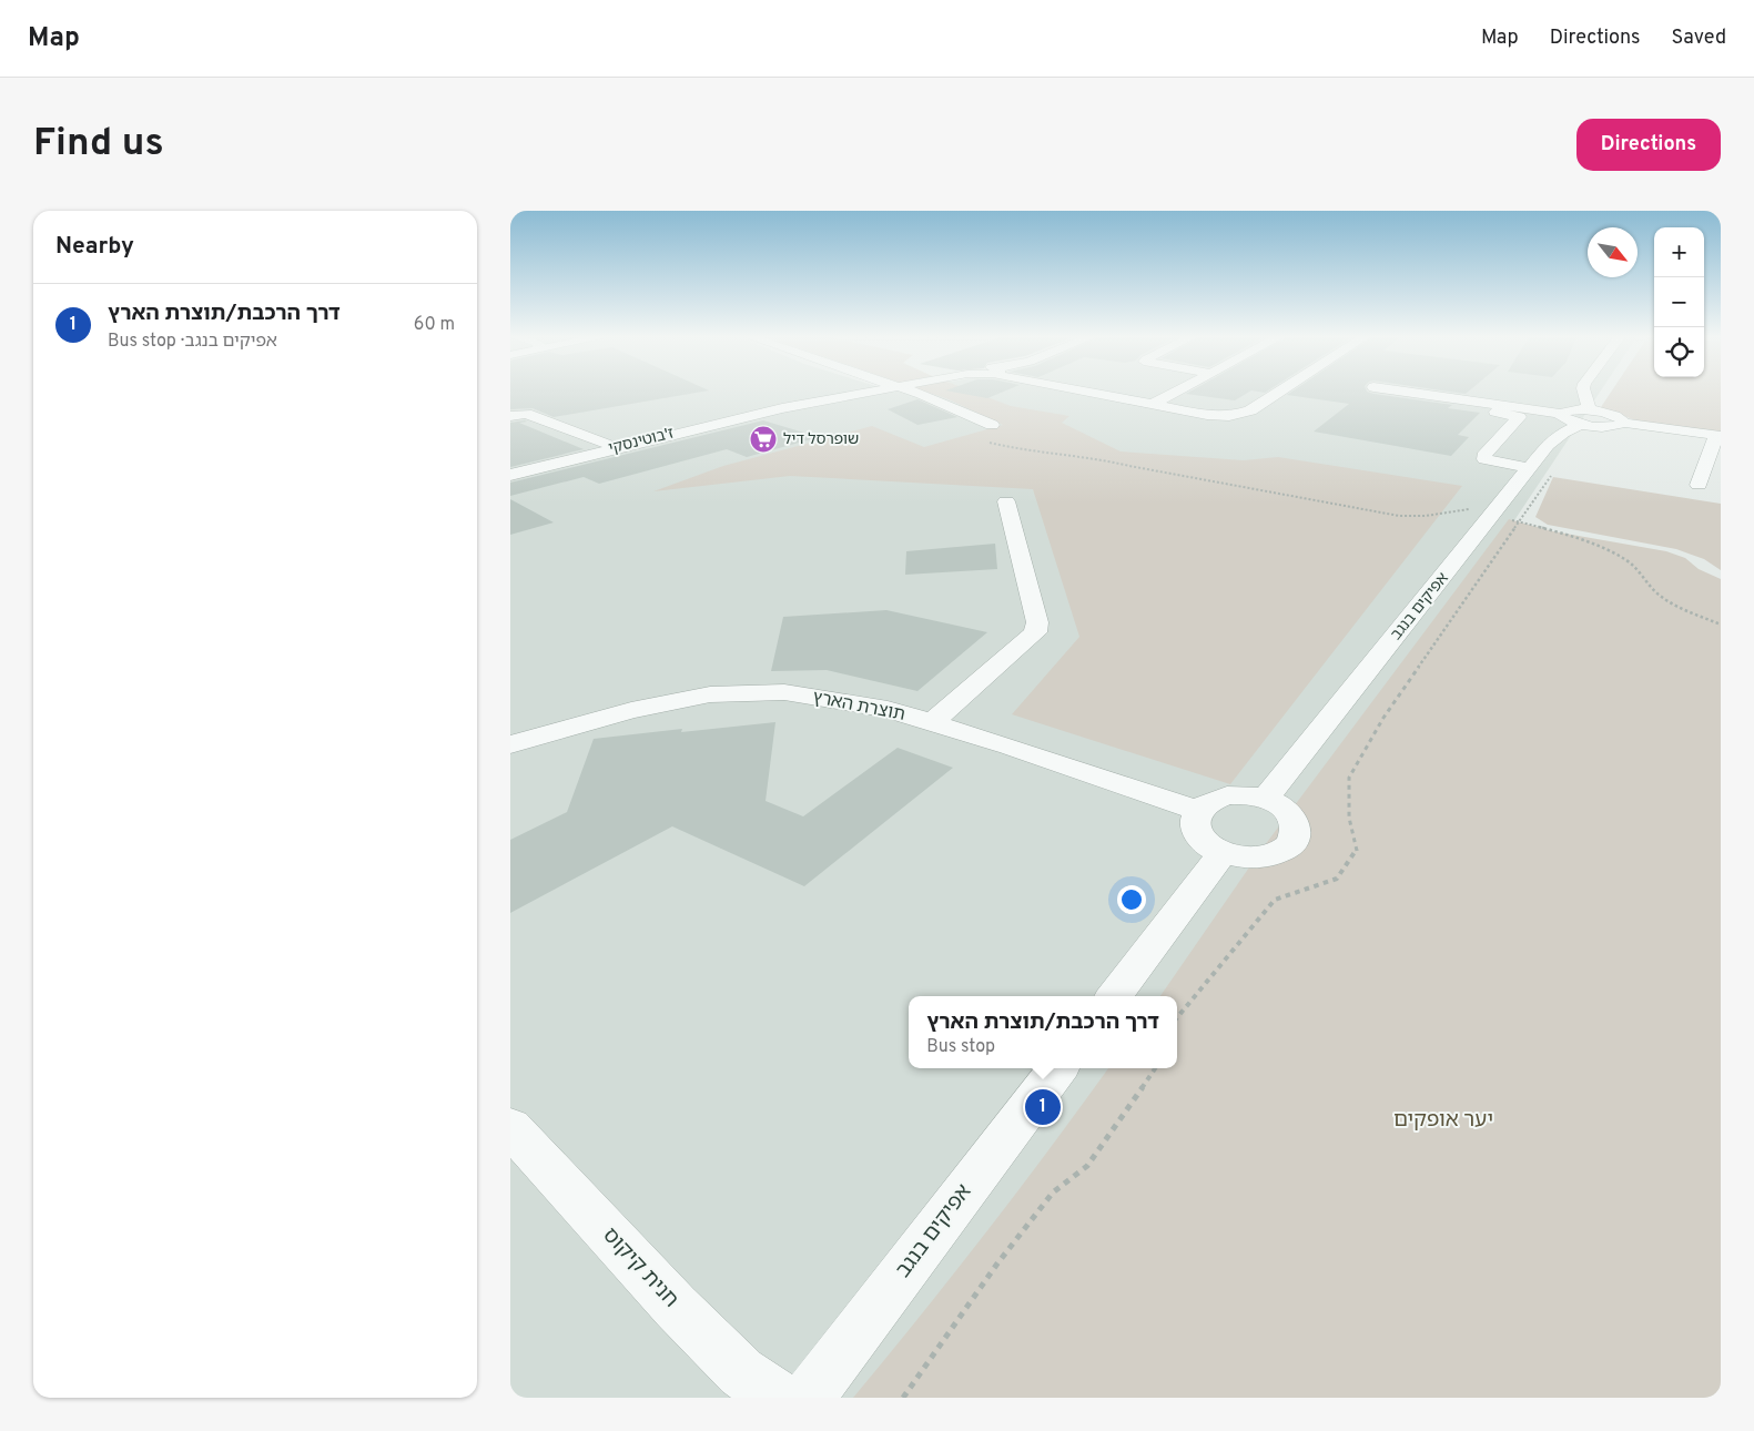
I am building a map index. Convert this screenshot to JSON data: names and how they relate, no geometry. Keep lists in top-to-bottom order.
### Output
{
  "streets": {
    "street": [
      "ז'בוטינסקי",
      "אפיקים בנגב",
      "תוצרת הארץ",
      "חנית קיקוס"
    ]
  },
  "crossings": [
    ["אפיקים בנגב", "תוצרת הארץ"]
  ],
  "parks": ["יער אופקים"],
  "places": {
    "supermarket": ["שופרסל דיל"]
  },
  "north": "bottom right",
  "page": {
    "header": "Map",
    "nav": ["Map", "Directions", "Saved"],
    "buttons": "Directions",
    "title": "Find us",
    "heading": "Nearby",
    "map_buttons": ["+", "−"],
    "list": [
      {
        "mark": "1",
        "name": "דרך הרכבת/תוצרת הארץ",
        "note": "Bus stop · אפיקים בנגב",
        "value": "60 m"
      }
    ],
    "popup": ["דרך הרכבת/תוצרת הארץ", "Bus stop"],
    "pins": "1"
  }
}
